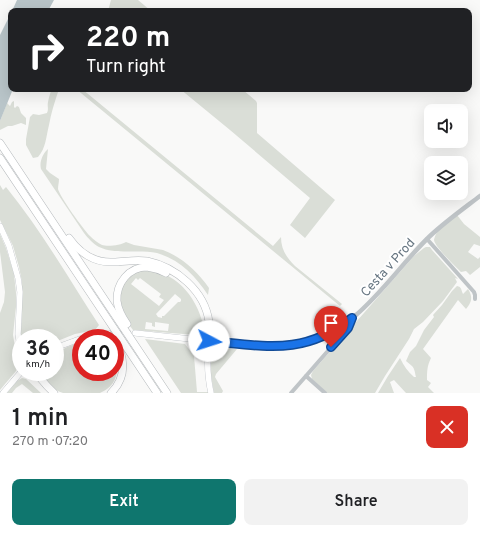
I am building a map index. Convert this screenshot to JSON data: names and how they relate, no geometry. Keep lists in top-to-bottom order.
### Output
{
  "streets": {
    "street": ["Cesta v Prod"]
  },
  "page": {
    "turn": ["220 m", "Turn right"],
    "speed": "36 km/h",
    "limit": "40",
    "heading": ["1 min", "270 m · 07:20"],
    "buttons": ["Exit", "Share"]
  }
}
